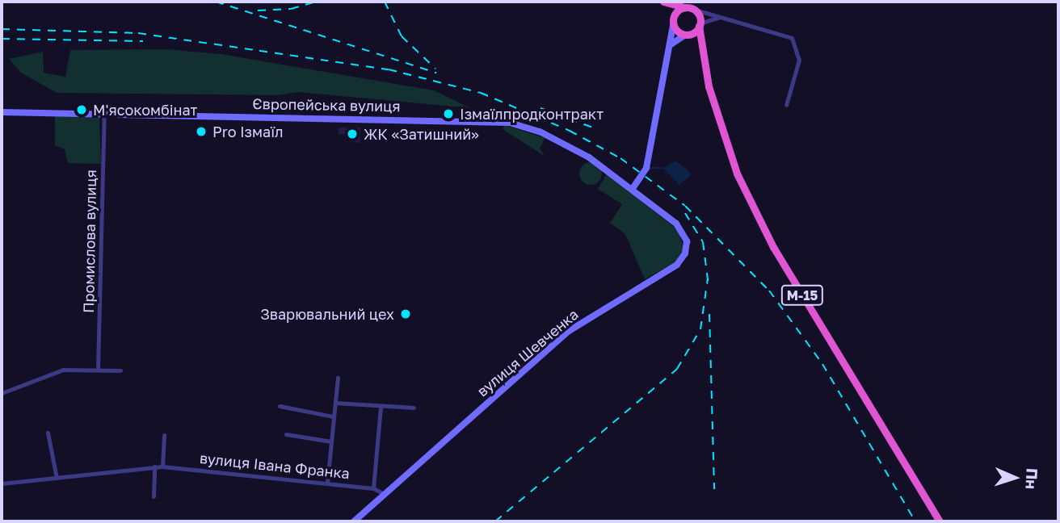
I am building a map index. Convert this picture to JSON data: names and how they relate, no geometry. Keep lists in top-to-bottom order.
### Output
{
  "streets": {
    "highway": ["М-15"],
    "main road": ["Європейська вулиця", "вулиця Шевченка"],
    "street": ["Промислова вулиця", "вулиця Івана Франка"]
  },
  "crossings": [
    ["Європейська вулиця", "Промислова вулиця"],
    ["Європейська вулиця", "вулиця Шевченка"],
    ["вулиця Шевченка", "вулиця Івана Франка"]
  ],
  "places": [
    "М'ясокомбінат",
    "Ізмаїлпродконтракт",
    "Pro Ізмаїл",
    "ЖК «Затишний»",
    "Зварювальний цех"
  ],
  "north": "right"
}
